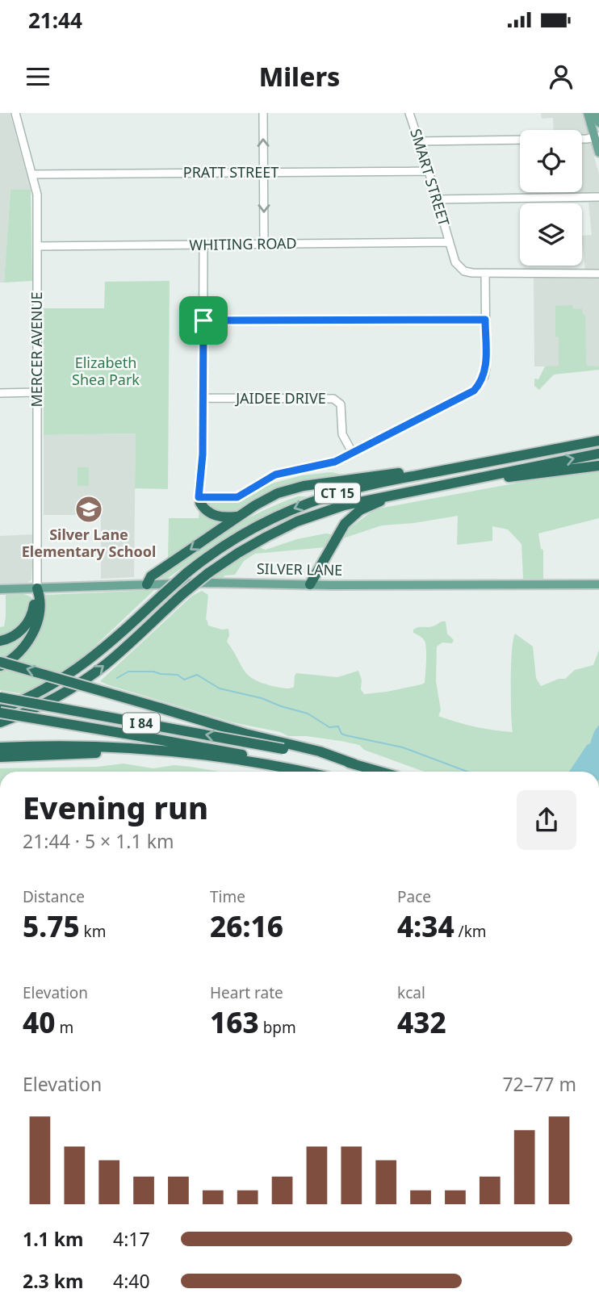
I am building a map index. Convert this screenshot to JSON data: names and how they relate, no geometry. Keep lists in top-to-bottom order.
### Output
{
  "streets": {
    "highway": ["CT 15", "I 84"],
    "main road": ["SILVER LANE"],
    "street": [
      "PRATT STREET",
      "SMART STREET",
      "WHITING ROAD",
      "MERCER AVENUE",
      "JAIDEE DRIVE"
    ]
  },
  "crossings": [
    ["PRATT STREET", "SMART STREET"],
    ["PRATT STREET", "MERCER AVENUE"],
    ["SMART STREET", "WHITING ROAD"],
    ["WHITING ROAD", "MERCER AVENUE"],
    ["MERCER AVENUE", "SILVER LANE"]
  ],
  "parks": ["Elizabeth Shea Park"],
  "places": {
    "school or university": ["Silver Lane Elementary School"]
  },
  "page": {
    "status": "21:44",
    "header": "Milers",
    "heading": ["Evening run", "21:44 · 5 × 1.1 km"],
    "stats": [
      ["Distance", "5.75 km"],
      ["Time", "26:16"],
      ["Pace", "4:34 /km"],
      ["Elevation", "40 m"],
      ["Heart rate", "163 bpm"],
      ["kcal", "432"]
    ],
    "chart": ["Elevation", "72–77 m"],
    "list": [
      {
        "name": "1.1 km",
        "note": "4:17"
      },
      {
        "name": "2.3 km",
        "note": "4:40"
      }
    ]
  }
}
